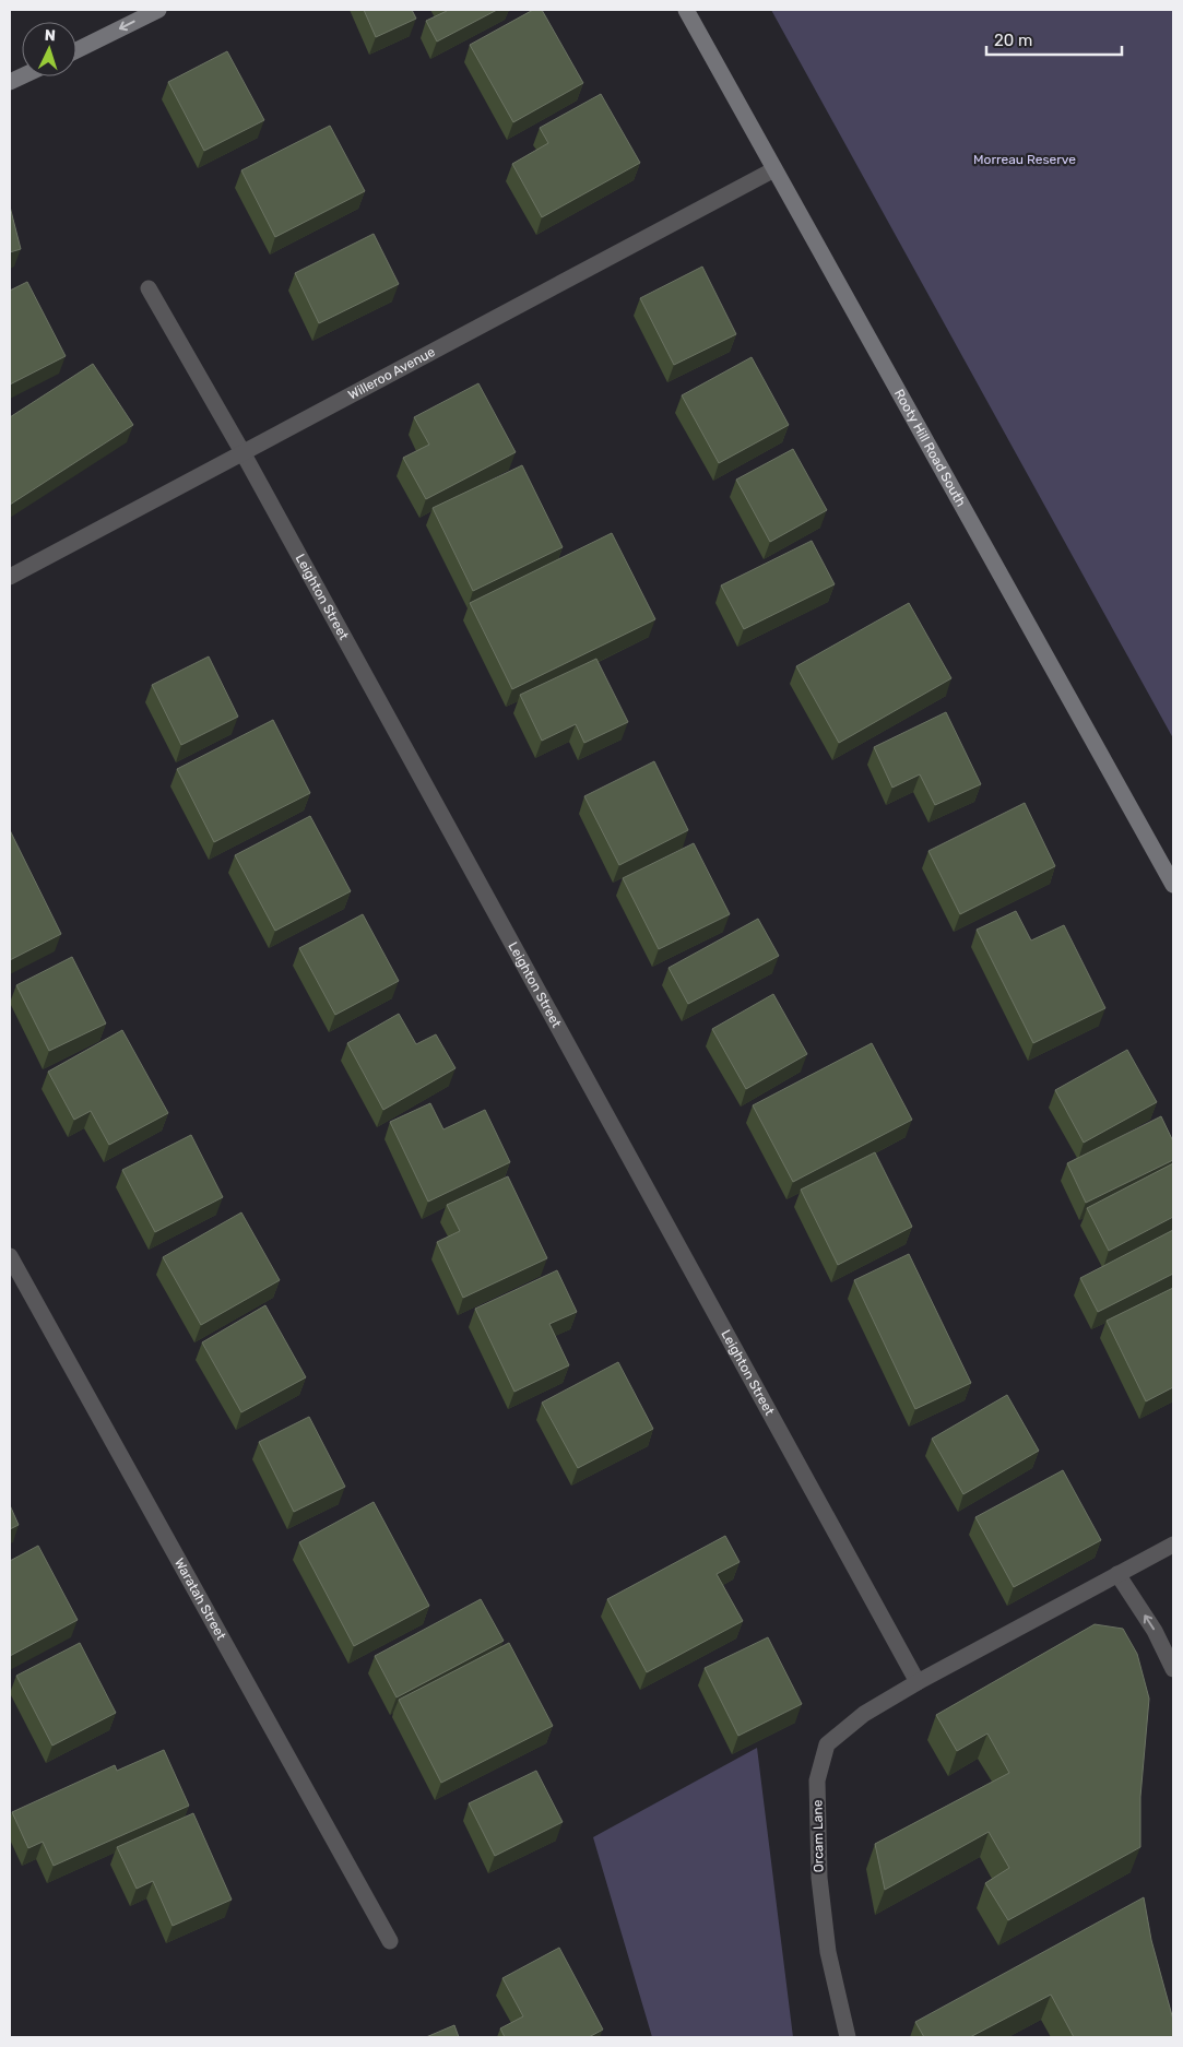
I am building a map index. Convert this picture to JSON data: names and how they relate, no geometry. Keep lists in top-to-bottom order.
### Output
{
  "streets": {
    "main road": ["Rooty Hill Road South"],
    "street": [
      "Willeroo Avenue",
      "Leighton Street",
      "Waratah Street",
      "Orcam Lane"
    ]
  },
  "crossings": [
    ["Willeroo Avenue", "Rooty Hill Road South"],
    ["Willeroo Avenue", "Leighton Street"],
    ["Leighton Street", "Orcam Lane"]
  ],
  "parks": ["Morreau Reserve"],
  "scale_bar": "20 m",
  "north": "top"
}
